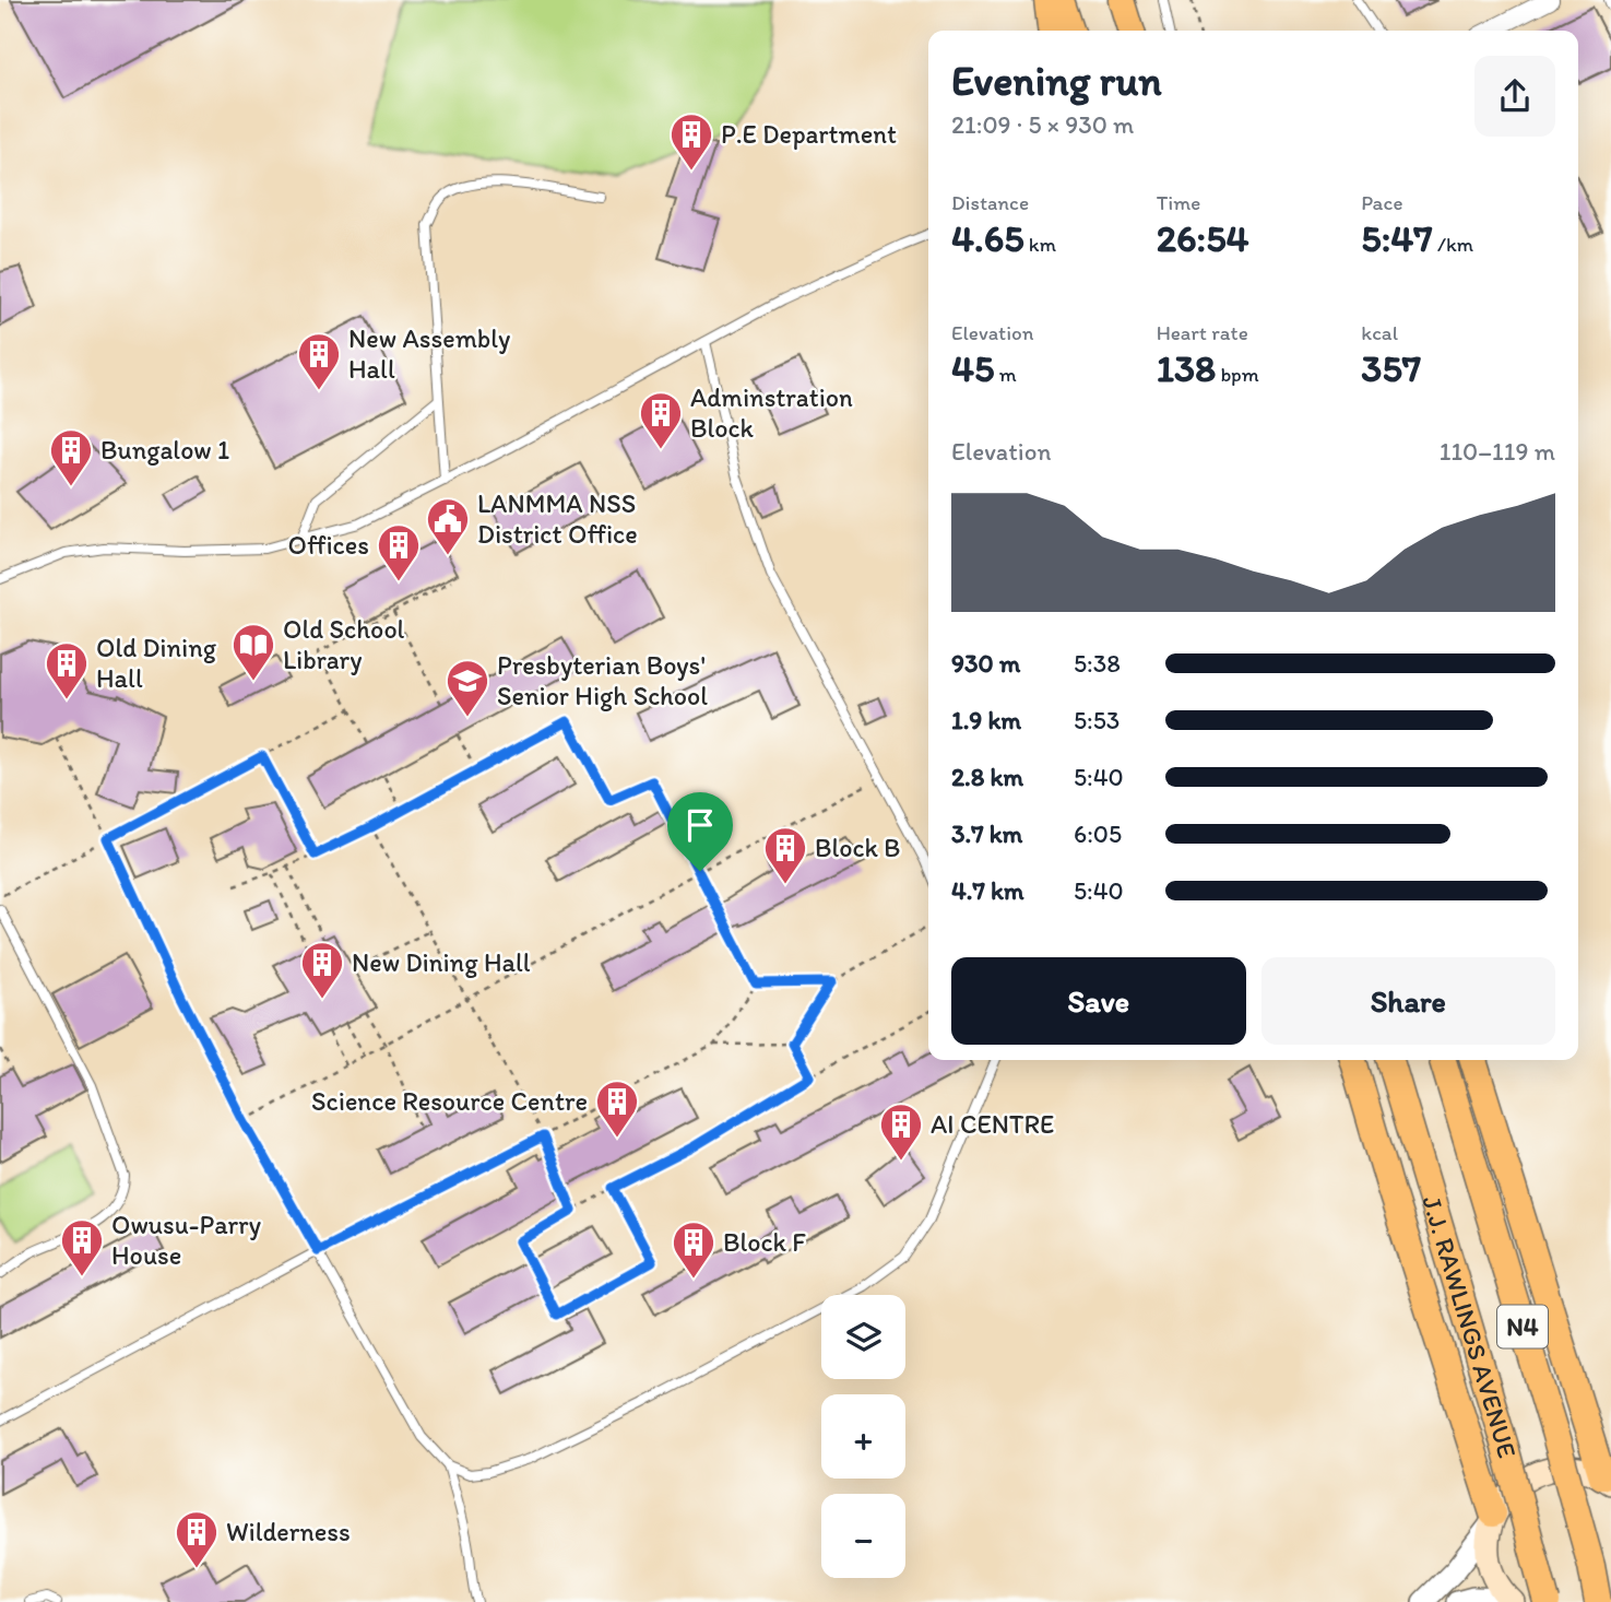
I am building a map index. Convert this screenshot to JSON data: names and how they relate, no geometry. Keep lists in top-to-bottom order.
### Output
{
  "streets": {
    "highway": ["N4", "J.J. RAWLINGS AVENUE"]
  },
  "places": {
    "building": [
      "P.E Department",
      "New Assembly Hall",
      "Adminstration Block",
      "Bungalow 1",
      "Offices",
      "Old Dining Hall",
      "Block B",
      "New Dining Hall",
      "Science Resource Centre",
      "AI CENTRE",
      "Owusu-Parry House",
      "Block F",
      "Wilderness"
    ],
    "public building": ["LANMMA NSS District Office"],
    "library": ["Old School Library"],
    "school or university": ["Presbyterian Boys' Senior High School"]
  },
  "page": {
    "heading": ["Evening run", "21:09 · 5 × 930 m"],
    "stats": [
      ["Distance", "4.65 km"],
      ["Time", "26:54"],
      ["Pace", "5:47 /km"],
      ["Elevation", "45 m"],
      ["Heart rate", "138 bpm"],
      ["kcal", "357"]
    ],
    "chart": ["Elevation", "110–119 m"],
    "list": [
      {
        "name": "930 m",
        "note": "5:38"
      },
      {
        "name": "1.9 km",
        "note": "5:53"
      },
      {
        "name": "2.8 km",
        "note": "5:40"
      },
      {
        "name": "3.7 km",
        "note": "6:05"
      },
      {
        "name": "4.7 km",
        "note": "5:40"
      }
    ],
    "buttons": ["Save", "Share"],
    "map_buttons": ["+", "−"]
  }
}
